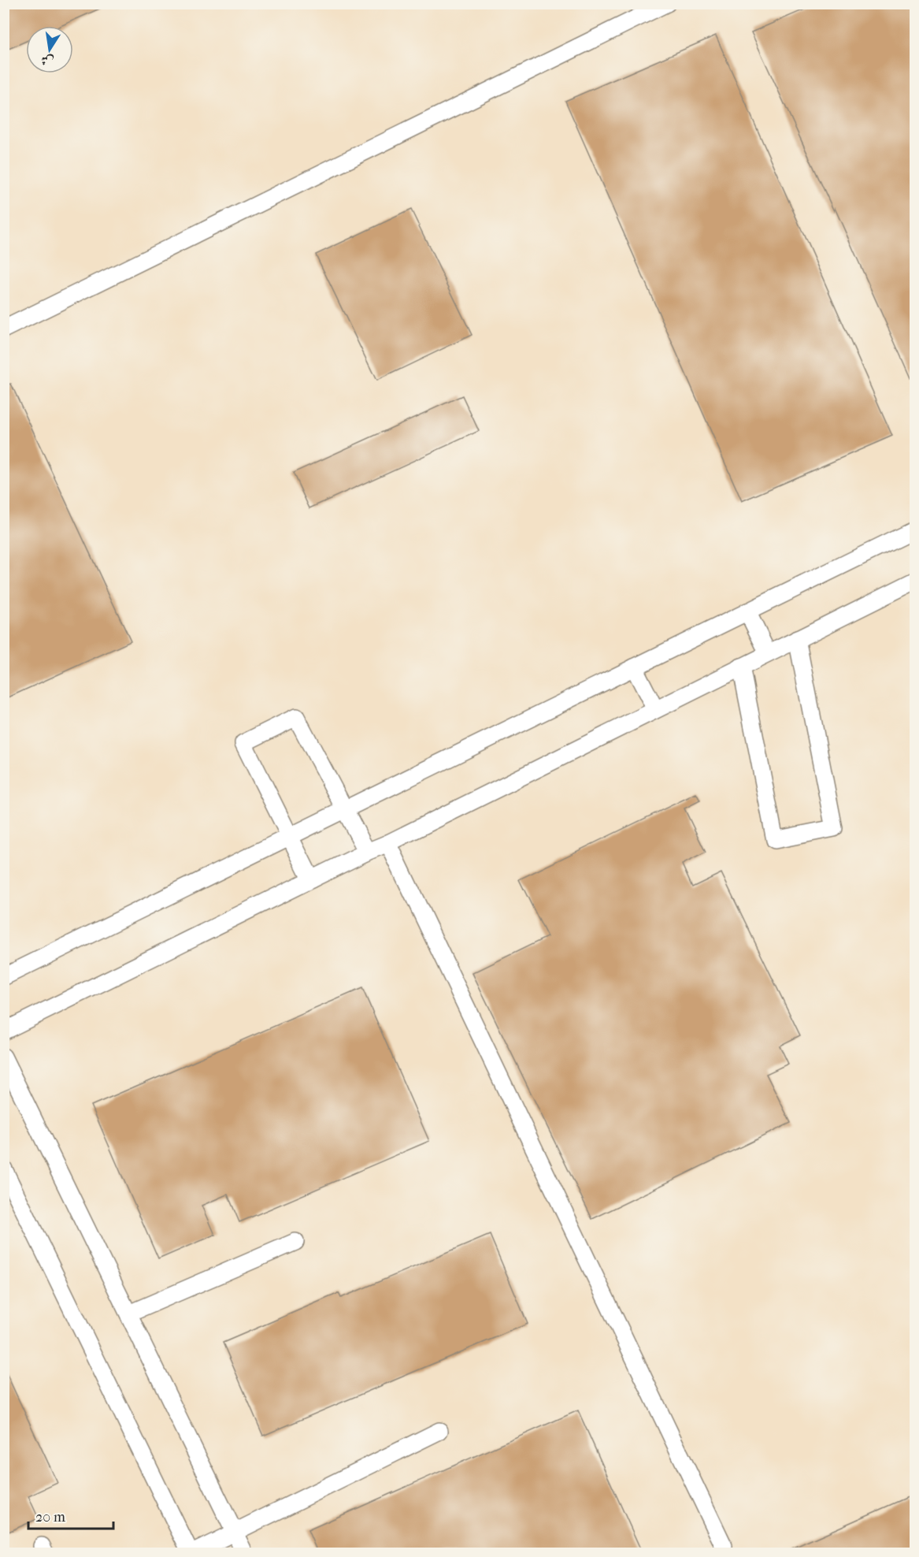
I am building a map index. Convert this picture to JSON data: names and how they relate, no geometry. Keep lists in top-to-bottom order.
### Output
{
  "scale_bar": "20 m",
  "north": "bottom"
}
